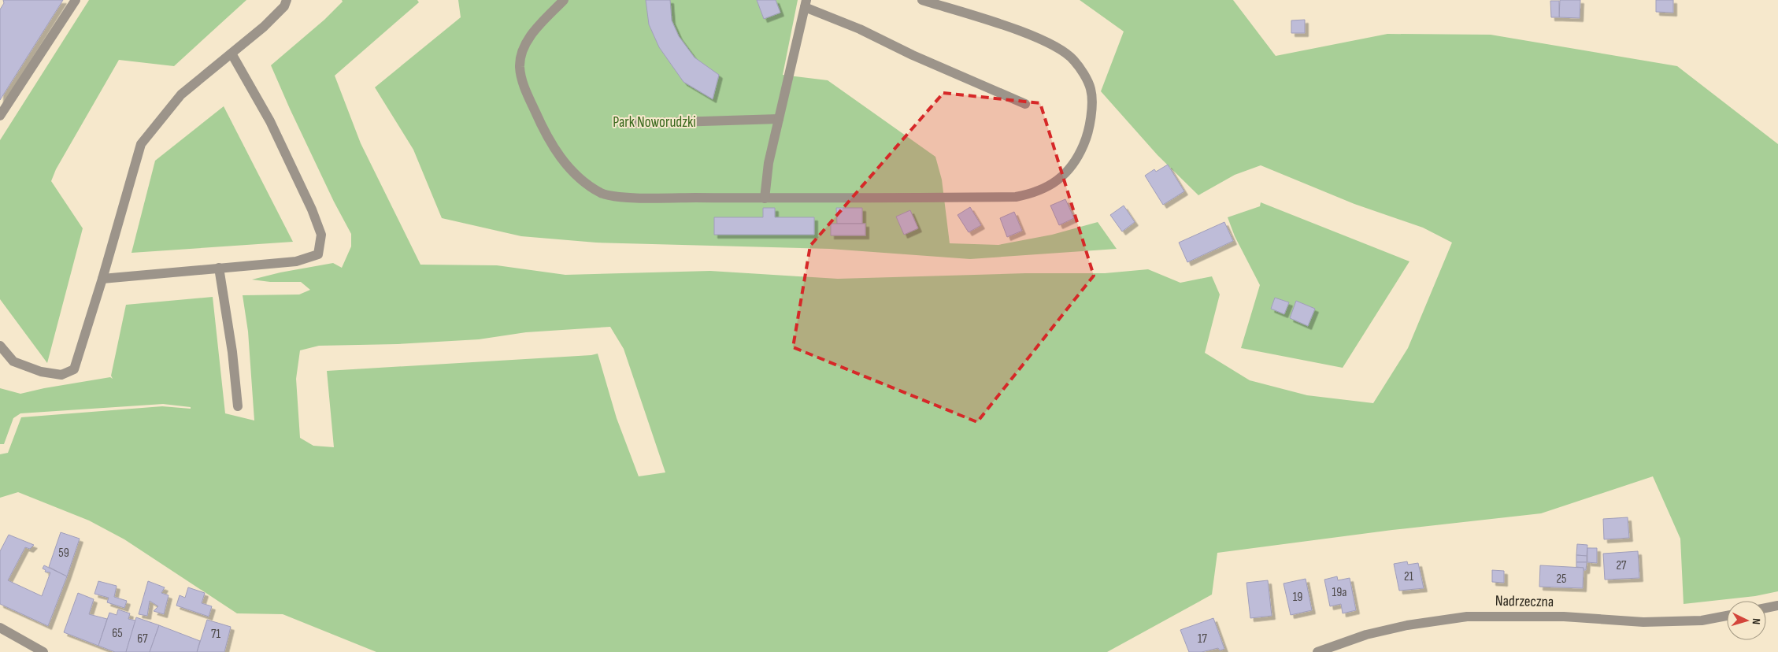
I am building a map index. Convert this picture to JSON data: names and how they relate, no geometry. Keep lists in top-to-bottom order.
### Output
{
  "streets": {
    "street": ["Nadrzeczna"]
  },
  "parks": ["Park Noworudzki"],
  "house_numbers": [
    "59",
    "27",
    "21",
    "25",
    "19a",
    "19",
    "65",
    "71",
    "67",
    "17"
  ],
  "north": "right"
}
